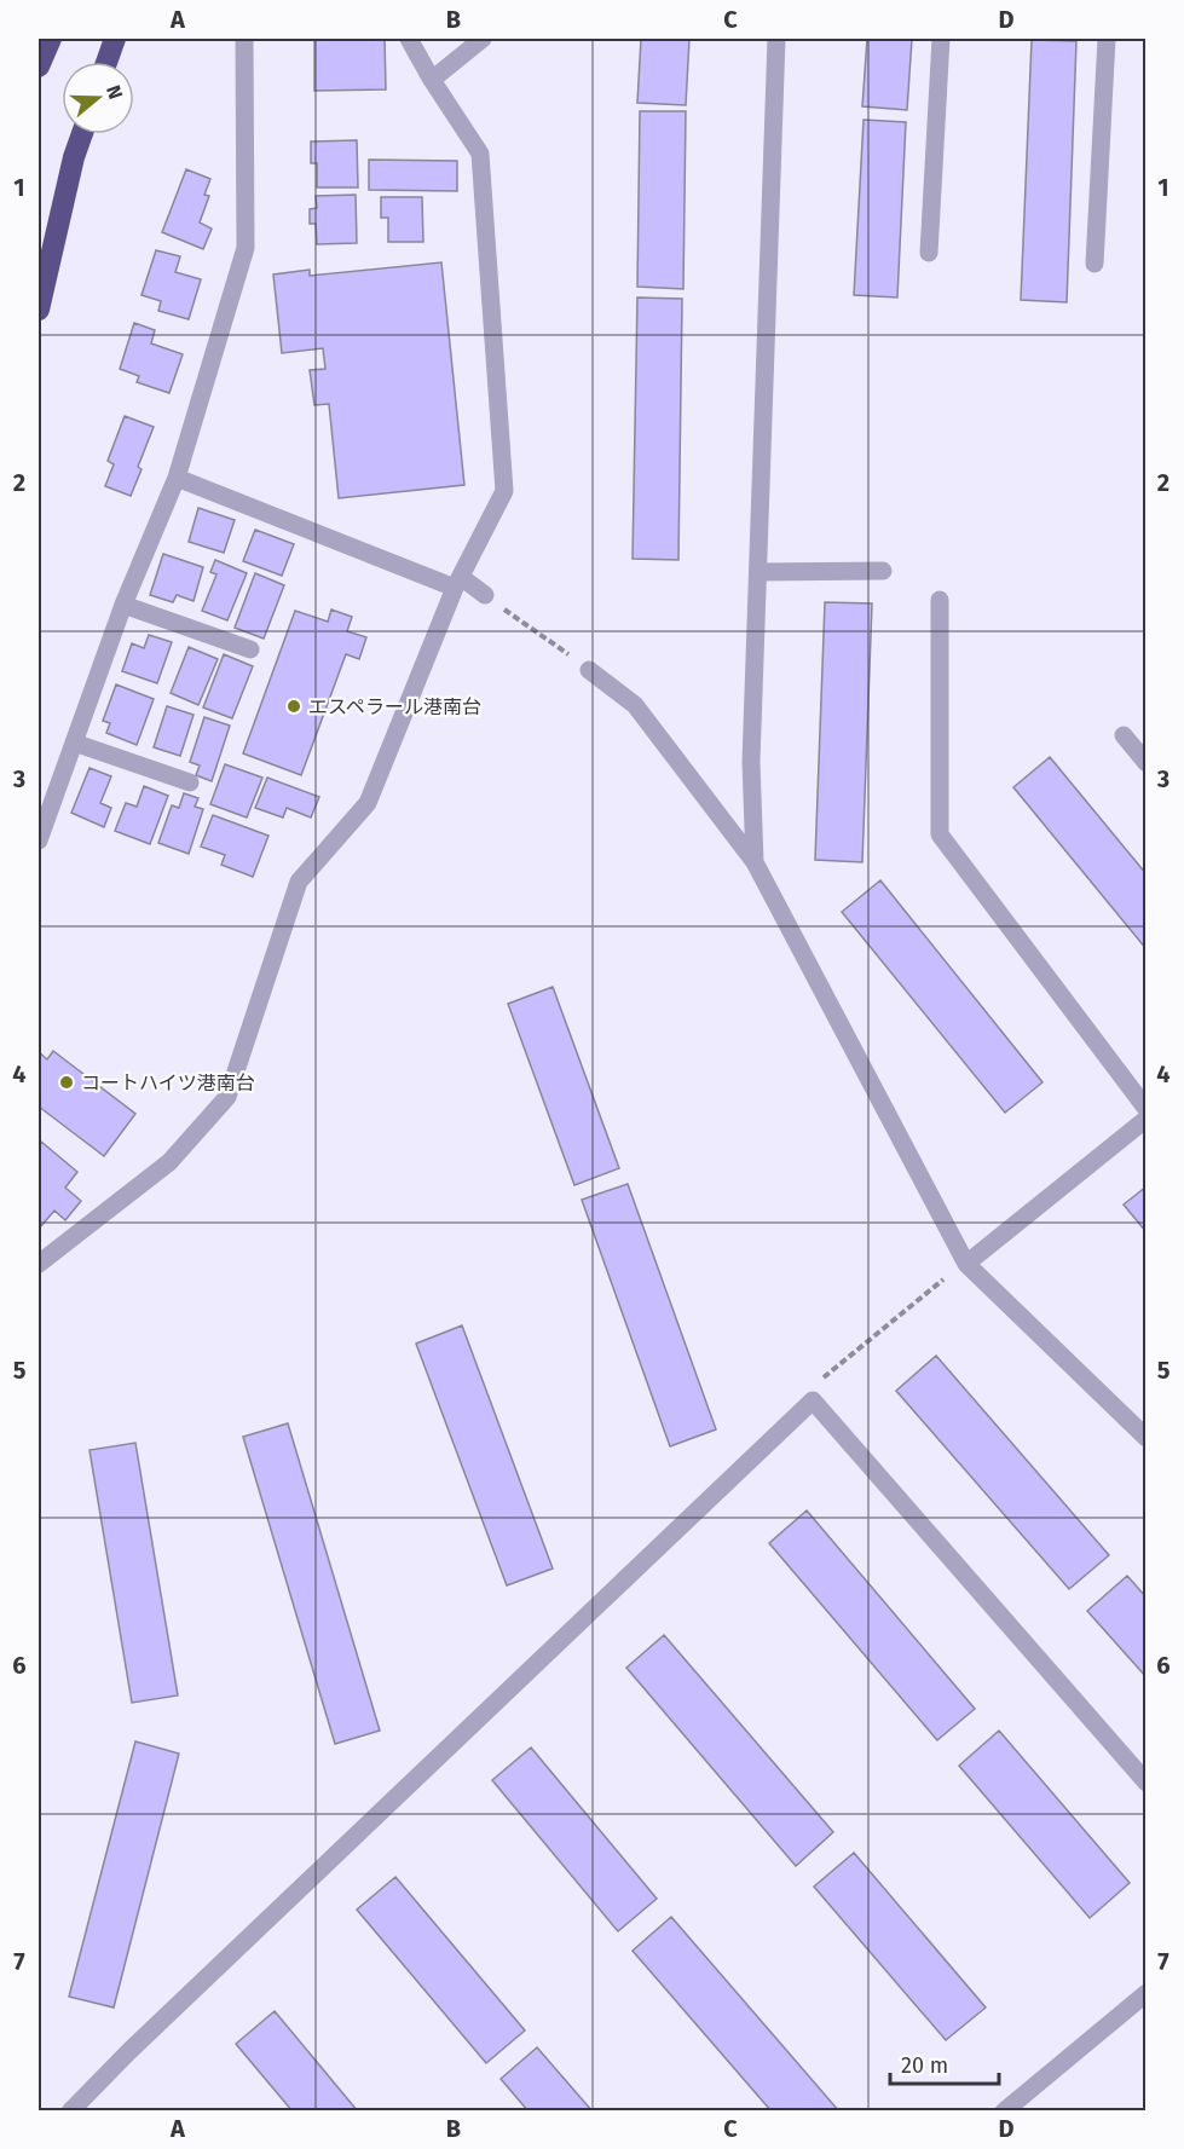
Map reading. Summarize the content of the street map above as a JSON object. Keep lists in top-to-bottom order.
{
  "places": ["エスペラール港南台", "コートハイツ港南台"],
  "scale_bar": "20 m",
  "north": "right",
  "grid": {
    "columns": [
      "A",
      "B",
      "C",
      "D"
    ],
    "rows": [
      "1",
      "2",
      "3",
      "4",
      "5",
      "6",
      "7"
    ]
  }
}
